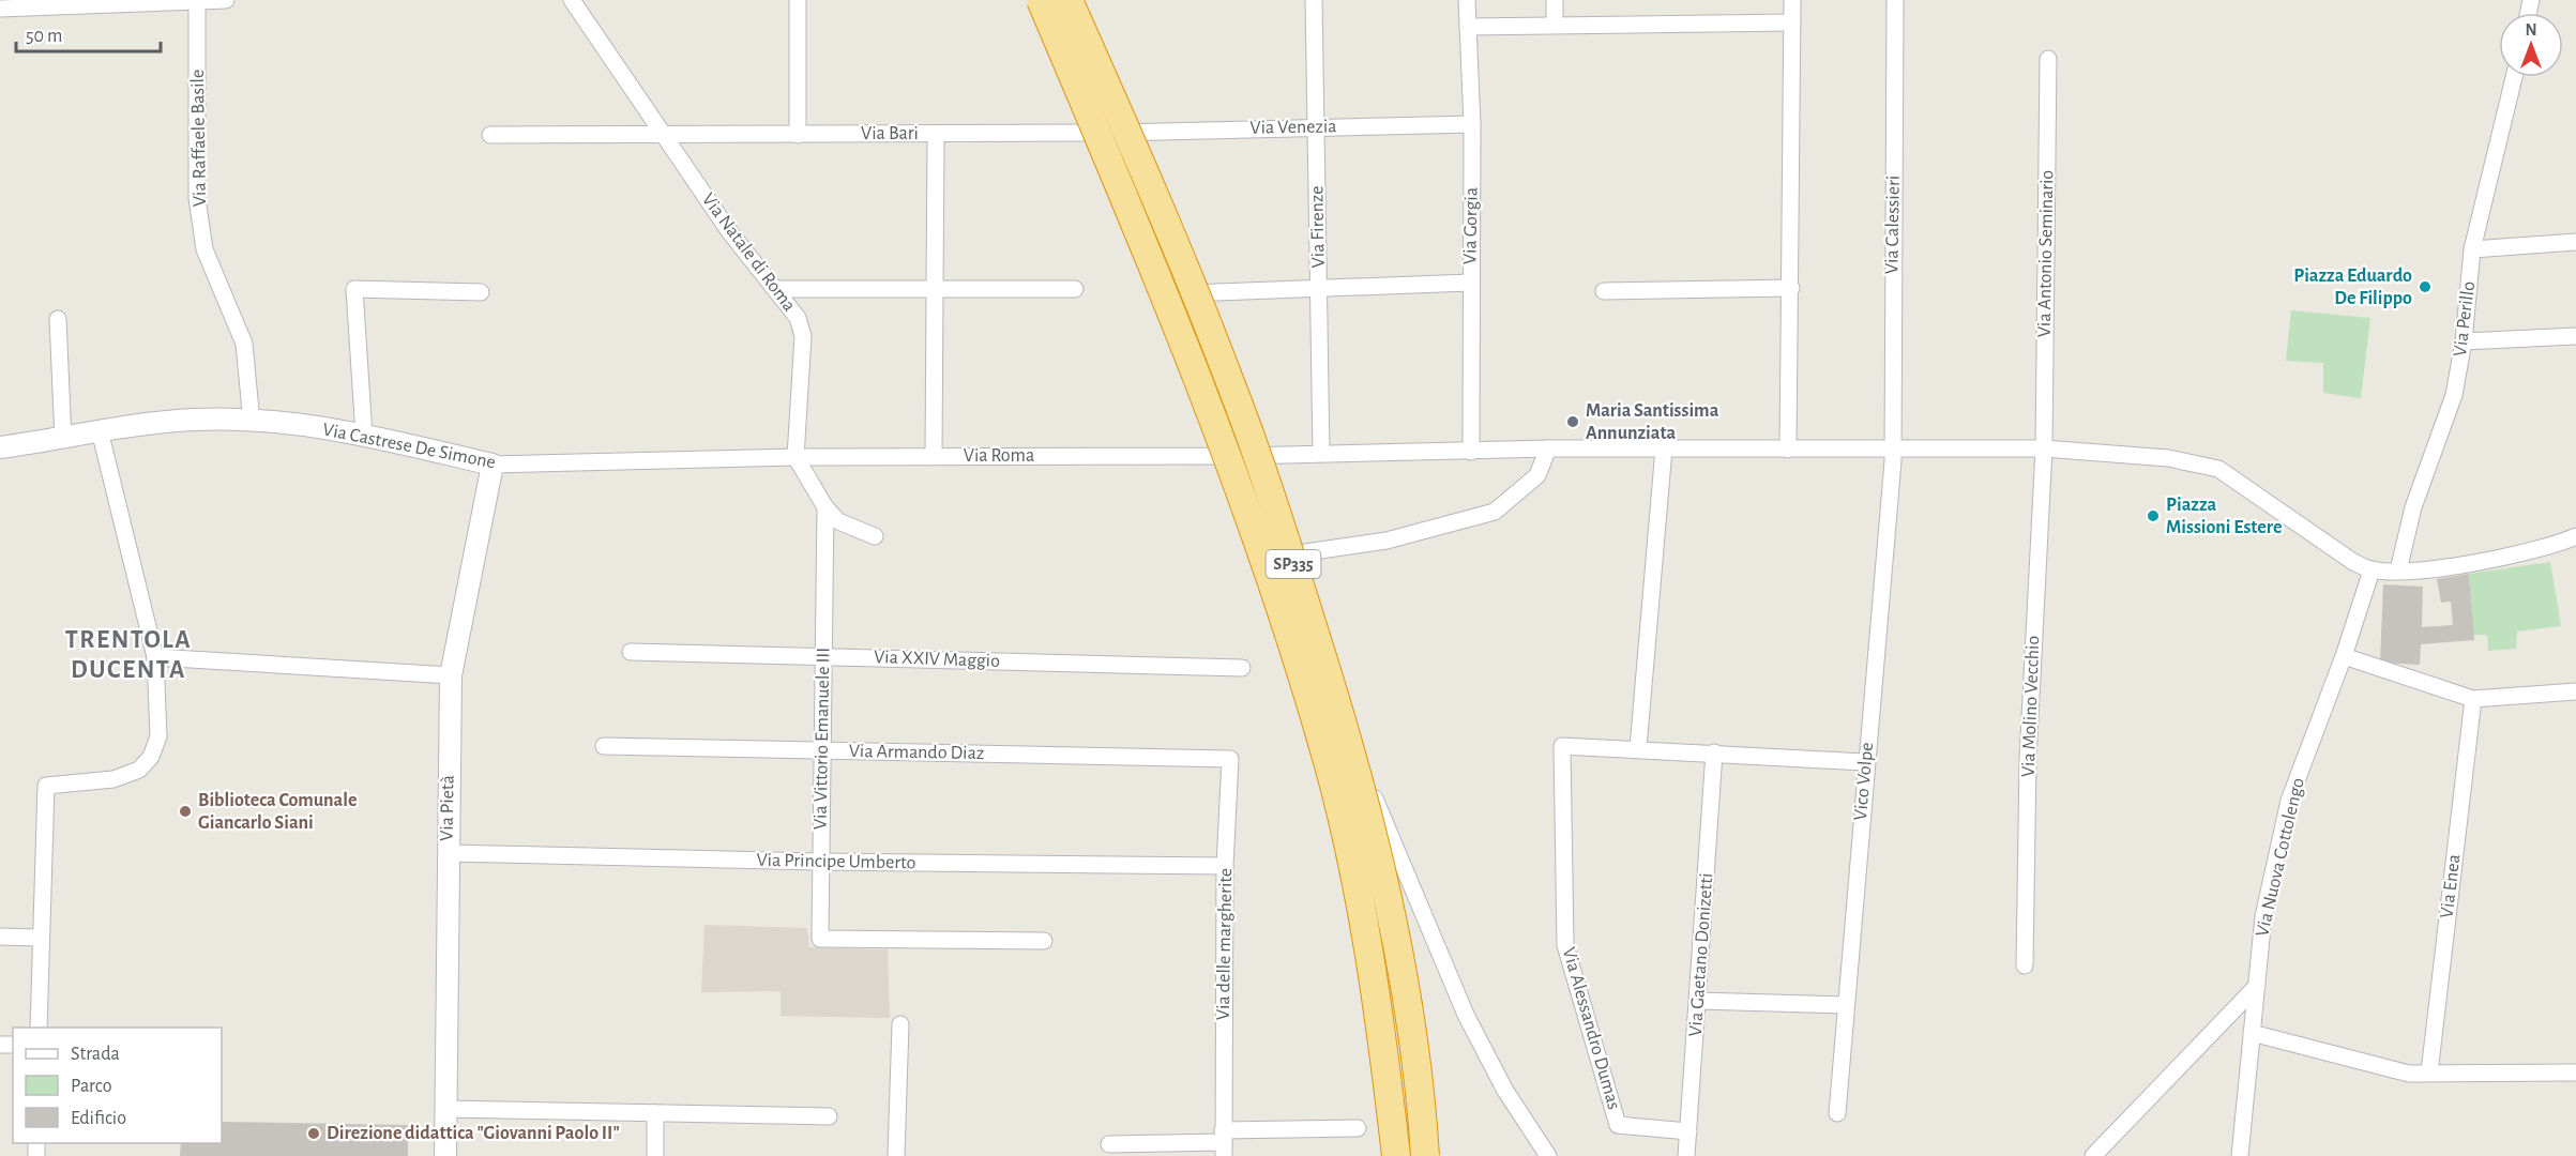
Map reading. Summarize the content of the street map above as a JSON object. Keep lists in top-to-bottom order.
{
  "streets": {
    "highway": ["SP335"],
    "street": [
      "Via Venezia",
      "Via Bari",
      "Via Raffaele Basile",
      "Via Calessieri",
      "Via Gorgia",
      "Via Firenze",
      "Via Natale di Roma",
      "Via Antonio Seminario",
      "Via Perillo",
      "Via Castrese De Simone",
      "Via Roma",
      "Via XXIV Maggio",
      "Via Molino Vecchio",
      "Via Vittorio Emanuele III",
      "Via Armando Diaz",
      "Vico Volpe",
      "Via Pietà",
      "Via Nuova Cottolengo",
      "Via Principe Umberto",
      "Via Enea",
      "Via delle margherite",
      "Via Gaetano Donizetti",
      "Via Alessandro Dumas"
    ]
  },
  "crossings": [
    ["Via Venezia", "Via Bari"],
    ["Via Venezia", "Via Gorgia"],
    ["Via Venezia", "Via Firenze"],
    ["Via Bari", "Via Natale di Roma"],
    ["Via Raffaele Basile", "Via Castrese De Simone"],
    ["Via Calessieri", "Via Roma"],
    ["Via Calessieri", "Vico Volpe"],
    ["Via Gorgia", "Via Roma"],
    ["Via Firenze", "Via Roma"],
    ["Via Natale di Roma", "Via Castrese De Simone"],
    ["Via Natale di Roma", "Via Roma"],
    ["Via Antonio Seminario", "Via Roma"],
    ["Via Antonio Seminario", "Via Molino Vecchio"],
    ["Via Castrese De Simone", "Via Roma"],
    ["Via Castrese De Simone", "Via Pietà"],
    ["Via Roma", "Via Molino Vecchio"],
    ["Via Roma", "Vico Volpe"],
    ["Via Roma", "Via Nuova Cottolengo"],
    ["Via XXIV Maggio", "Via Vittorio Emanuele III"],
    ["Via Vittorio Emanuele III", "Via Armando Diaz"],
    ["Via Vittorio Emanuele III", "Via Principe Umberto"],
    ["Via Armando Diaz", "Via delle margherite"],
    ["Via Pietà", "Via Principe Umberto"],
    ["Via Principe Umberto", "Via delle margherite"],
    ["Via Gaetano Donizetti", "Via Alessandro Dumas"]
  ],
  "districts": ["TRENTOLA DUCENTA"],
  "places": [
    "Piazza Eduardo De Filippo",
    "Maria Santissima Annunziata",
    "Piazza Missioni Estere",
    "Biblioteca Comunale Giancarlo Siani",
    "Direzione didattica \"Giovanni Paolo II\""
  ],
  "legend": ["Strada", "Parco", "Edificio"],
  "scale_bar": "50 m",
  "north": "top"
}
